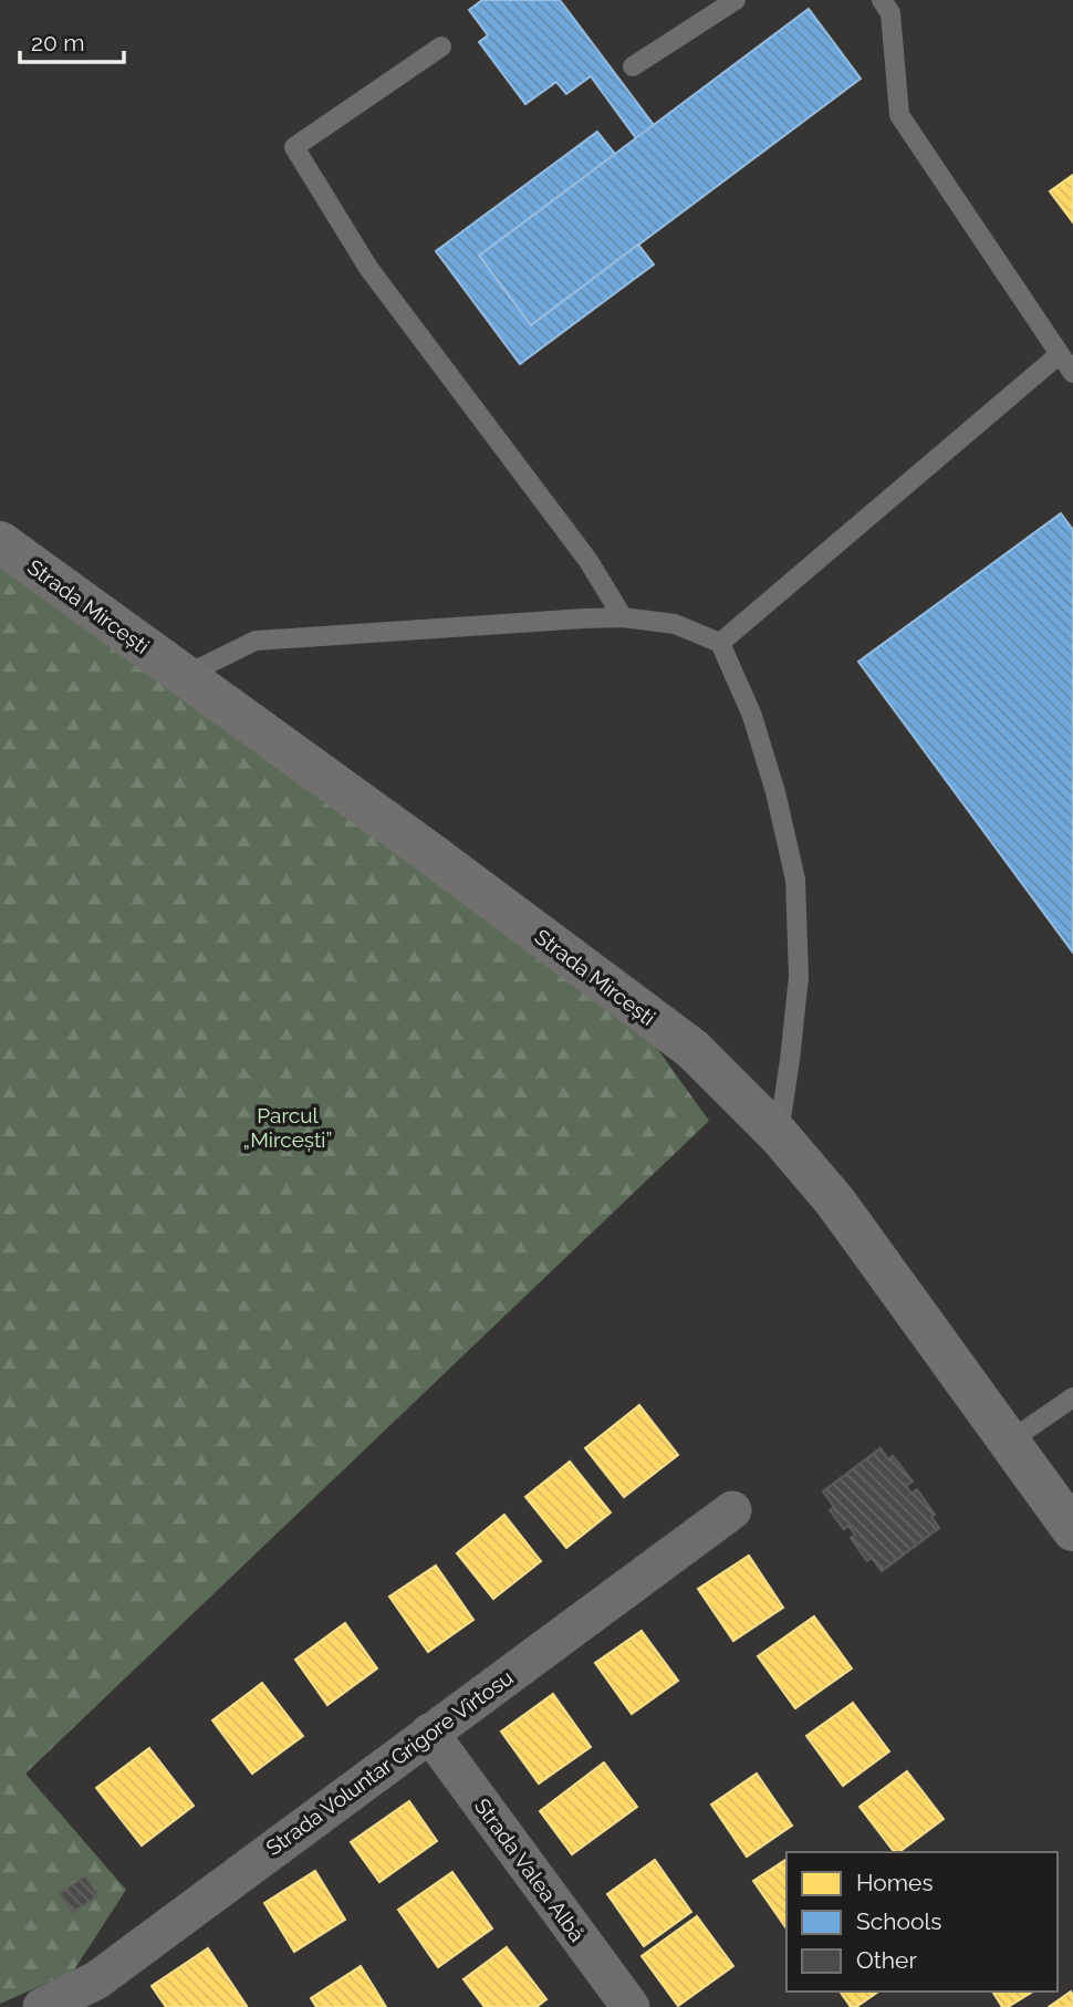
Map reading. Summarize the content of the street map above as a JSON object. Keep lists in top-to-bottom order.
{
  "streets": {
    "main road": ["Strada Mircești"],
    "street": ["Strada Voluntar Grigore Vîrtosu", "Strada Valea Albă"]
  },
  "crossings": [
    ["Strada Voluntar Grigore Vîrtosu", "Strada Valea Albă"]
  ],
  "parks": ["Parcul „Mircești”"],
  "legend": ["Homes", "Schools", "Other"],
  "scale_bar": "20 m"
}
